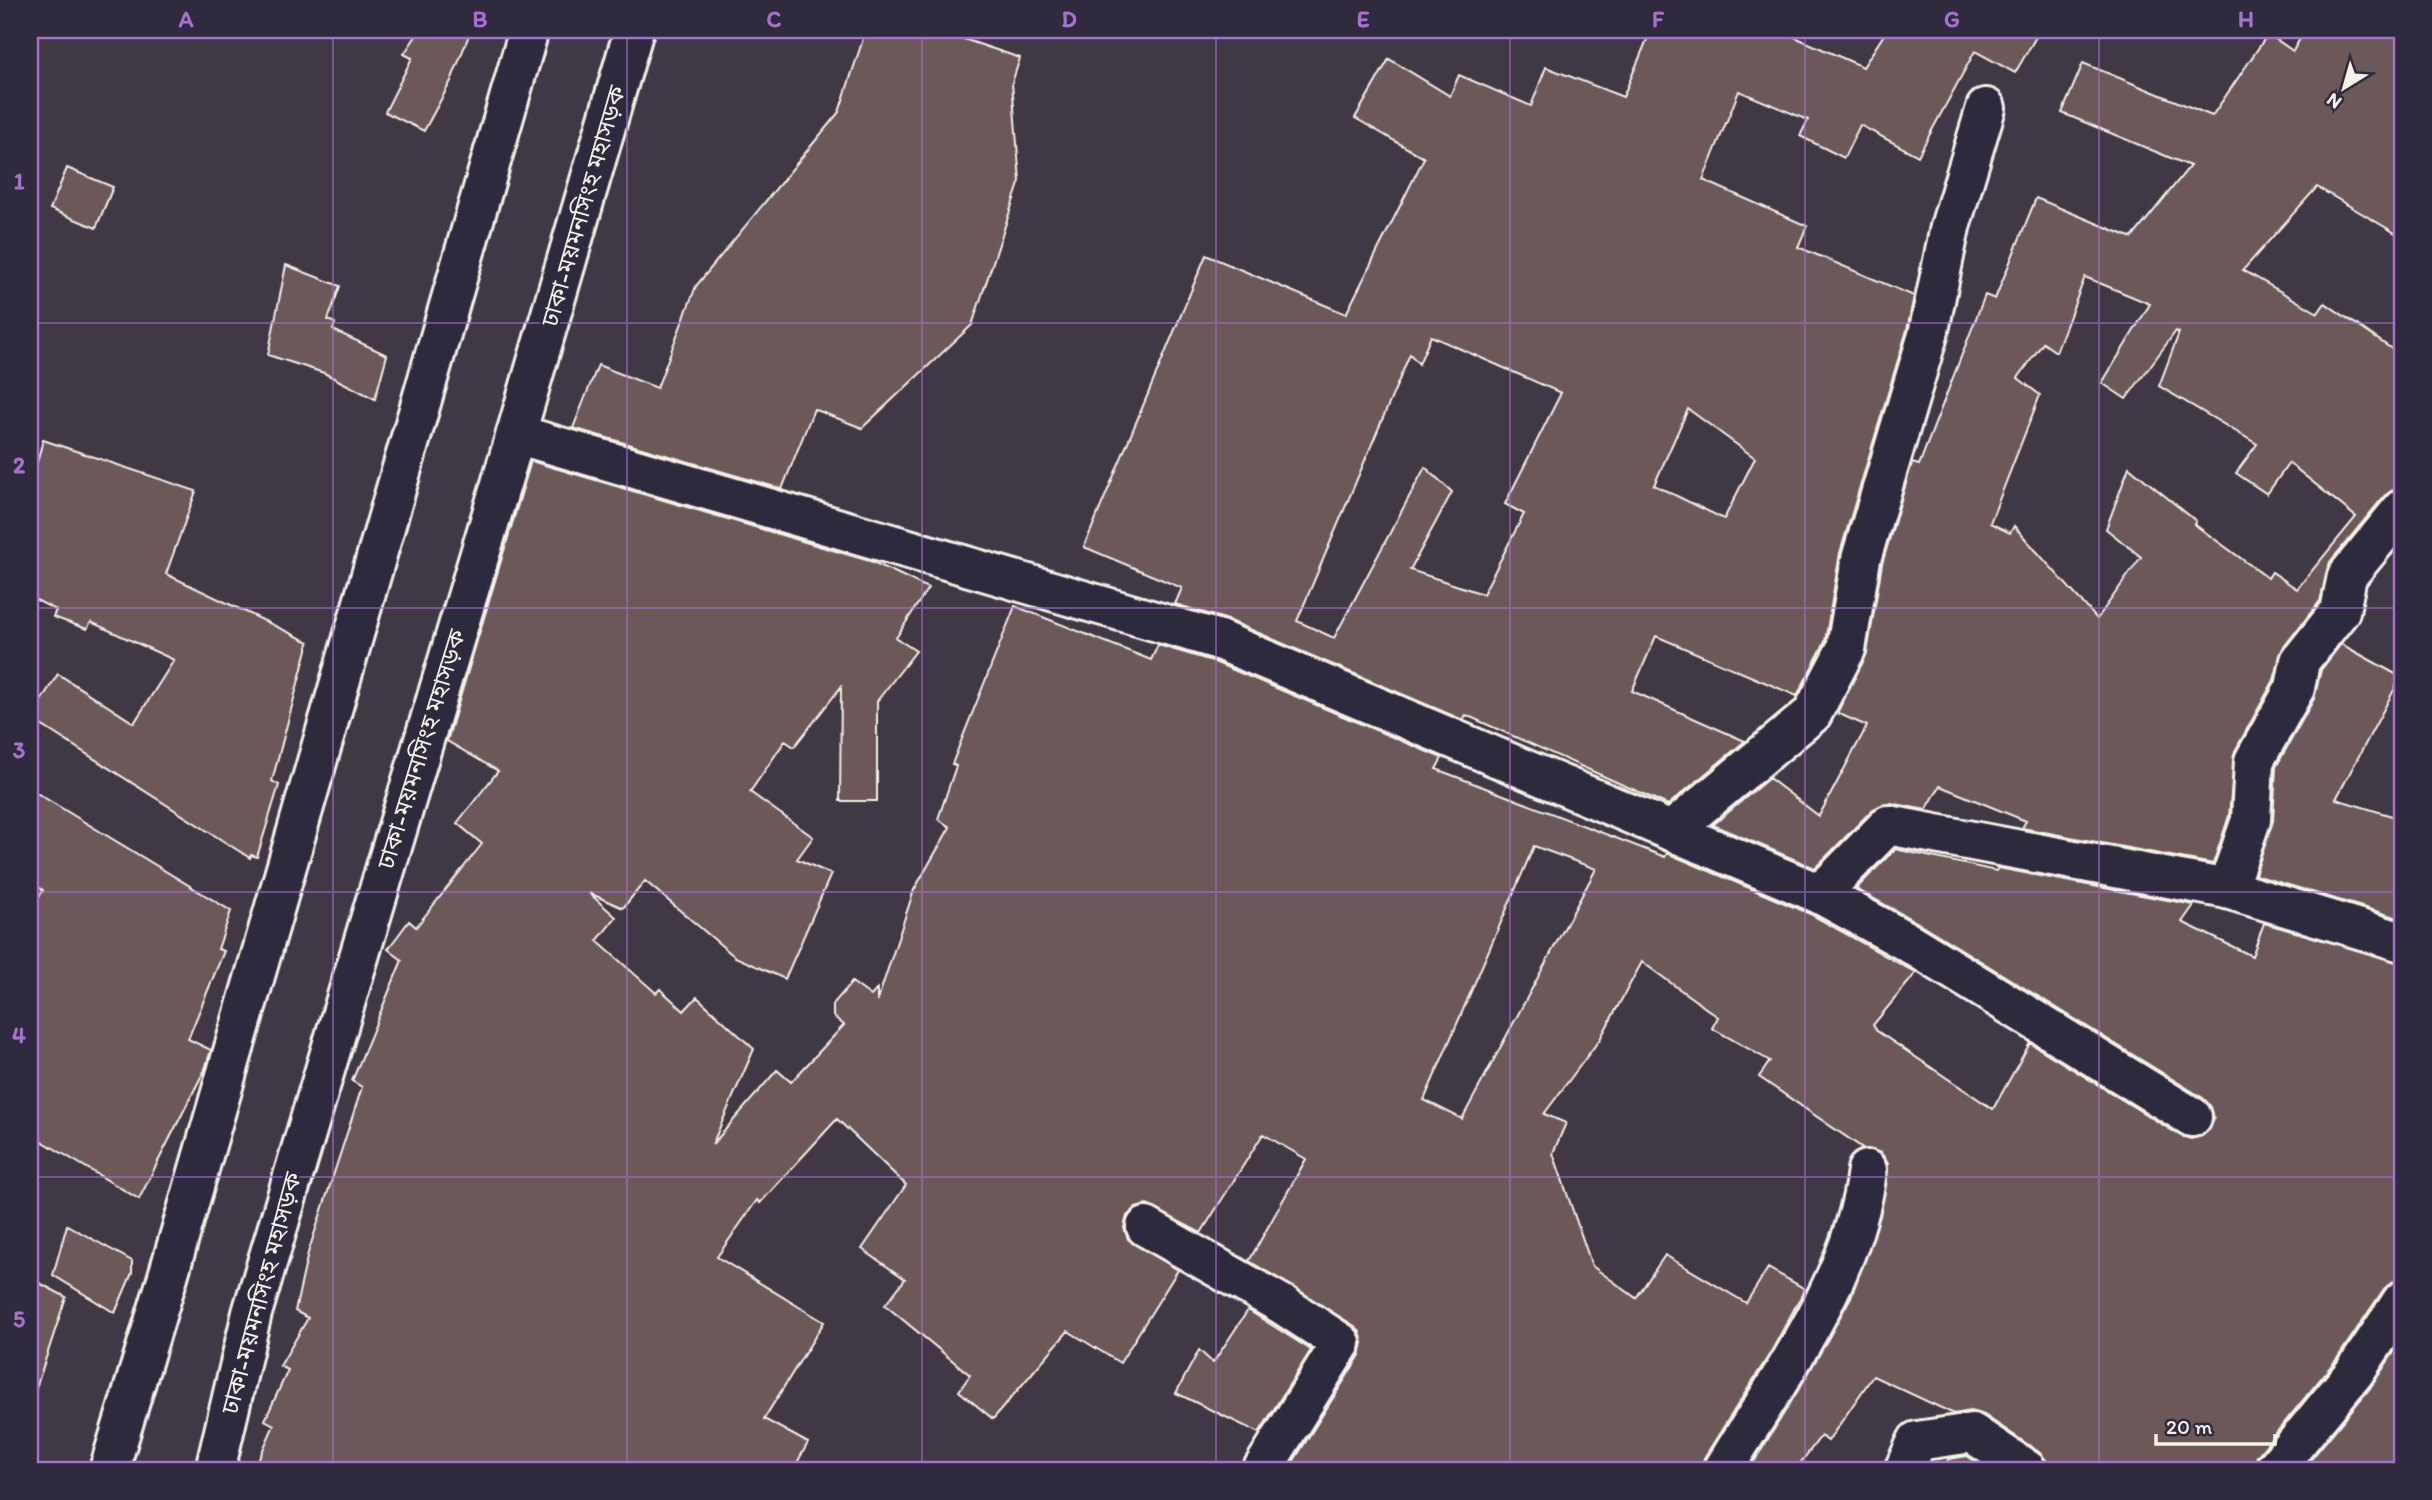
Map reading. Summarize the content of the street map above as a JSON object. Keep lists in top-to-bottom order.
{
  "streets": {
    "main road": ["ঢাকা-ময়মনসিংহ মহাসড়ক"]
  },
  "scale_bar": "20 m",
  "north": "bottom left",
  "grid": {
    "columns": [
      "A",
      "B",
      "C",
      "D",
      "E",
      "F",
      "G",
      "H"
    ],
    "rows": [
      "1",
      "2",
      "3",
      "4",
      "5"
    ]
  }
}
